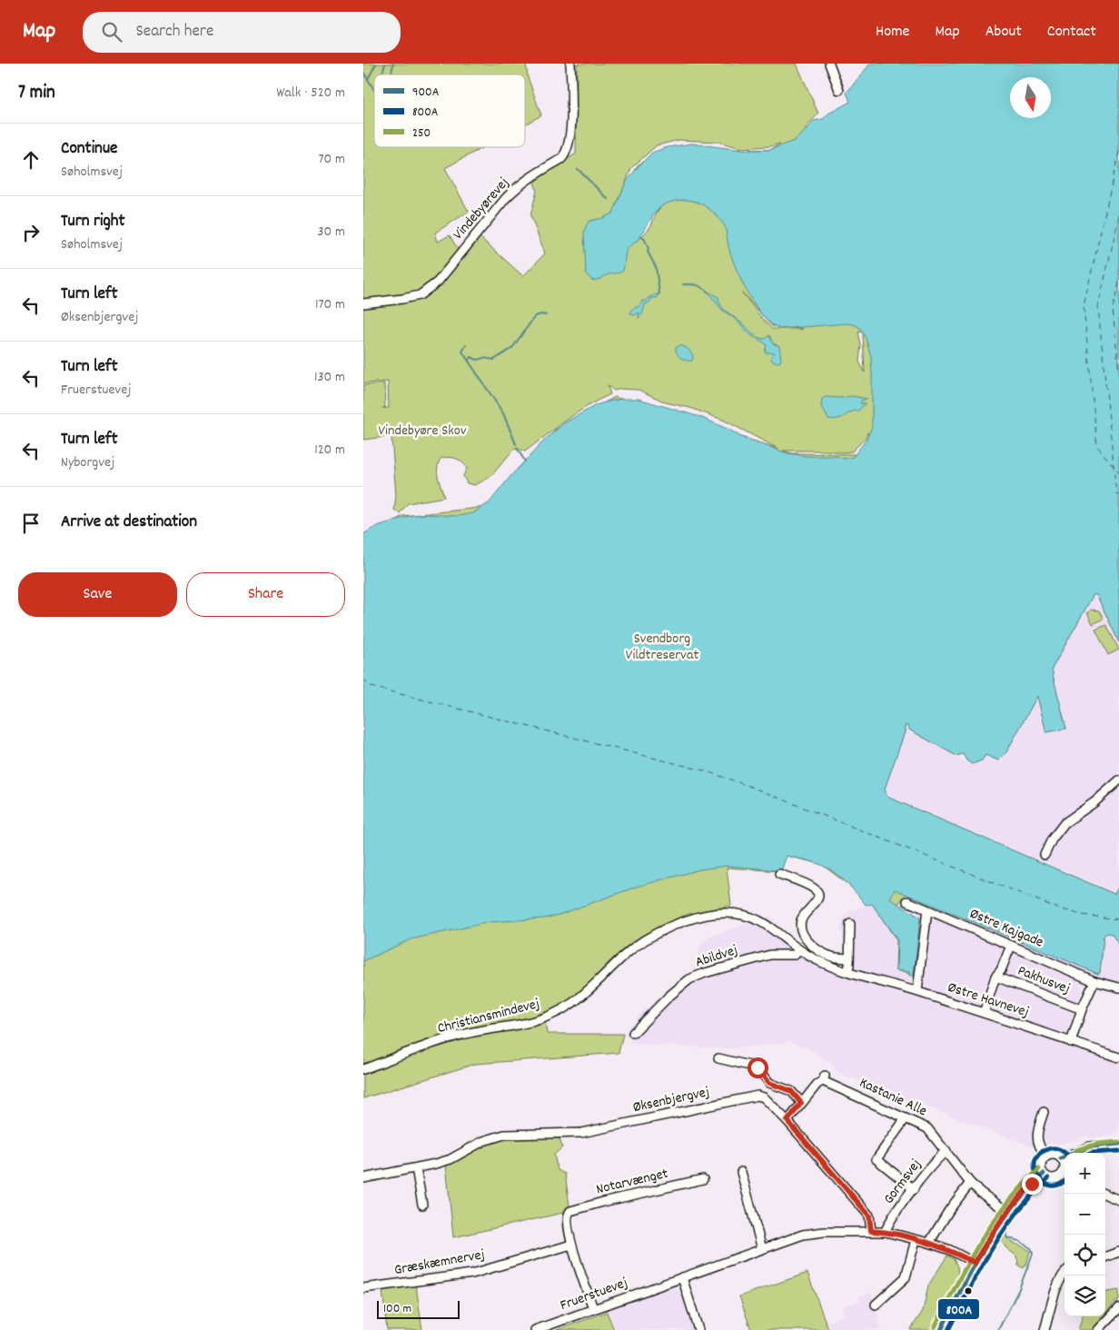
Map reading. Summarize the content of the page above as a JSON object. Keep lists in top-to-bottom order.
{
  "streets": {
    "street": [
      "Vindebyørevej",
      "Østre Kajgade",
      "Abildvej",
      "Pakhusvej",
      "Østre Havnevej",
      "Christiansmindevej",
      "Kastanie Alle",
      "Øksenbjergvej",
      "Notarvænget",
      "Gormsvej",
      "Græskæmnervej",
      "Fruerstuevej"
    ]
  },
  "crossings": [
    ["Abildvej", "Østre Havnevej"],
    ["Abildvej", "Christiansmindevej"],
    ["Østre Havnevej", "Christiansmindevej"],
    ["Kastanie Alle", "Gormsvej"],
    ["Øksenbjergvej", "Fruerstuevej"],
    ["Notarvænget", "Græskæmnervej"],
    ["Gormsvej", "Fruerstuevej"]
  ],
  "parks": ["Vindebyøre Skov", "Svendborg Vildtreservat"],
  "lines": ["transit line 250", "transit line 900A", "transit line 800A"],
  "legend": ["900A", "800A", "250"],
  "scale_bar": "100 m",
  "north": "bottom",
  "page": {
    "header": "Map",
    "search": "Search here",
    "nav": [
      "Home",
      "Map",
      "About",
      "Contact"
    ],
    "heading": ["7 min", "Walk · 520 m"],
    "list": [
      ["Continue", "Søholmsvej", "70 m"],
      ["Turn right", "Søholmsvej", "30 m"],
      ["Turn left", "Øksenbjergvej", "170 m"],
      ["Turn left", "Fruerstuevej", "130 m"],
      ["Turn left", "Nyborgvej", "120 m"],
      "Arrive at destination"
    ],
    "buttons": ["Save", "Share"],
    "map_buttons": ["+", "−"],
    "scale": "100 m"
  }
}
